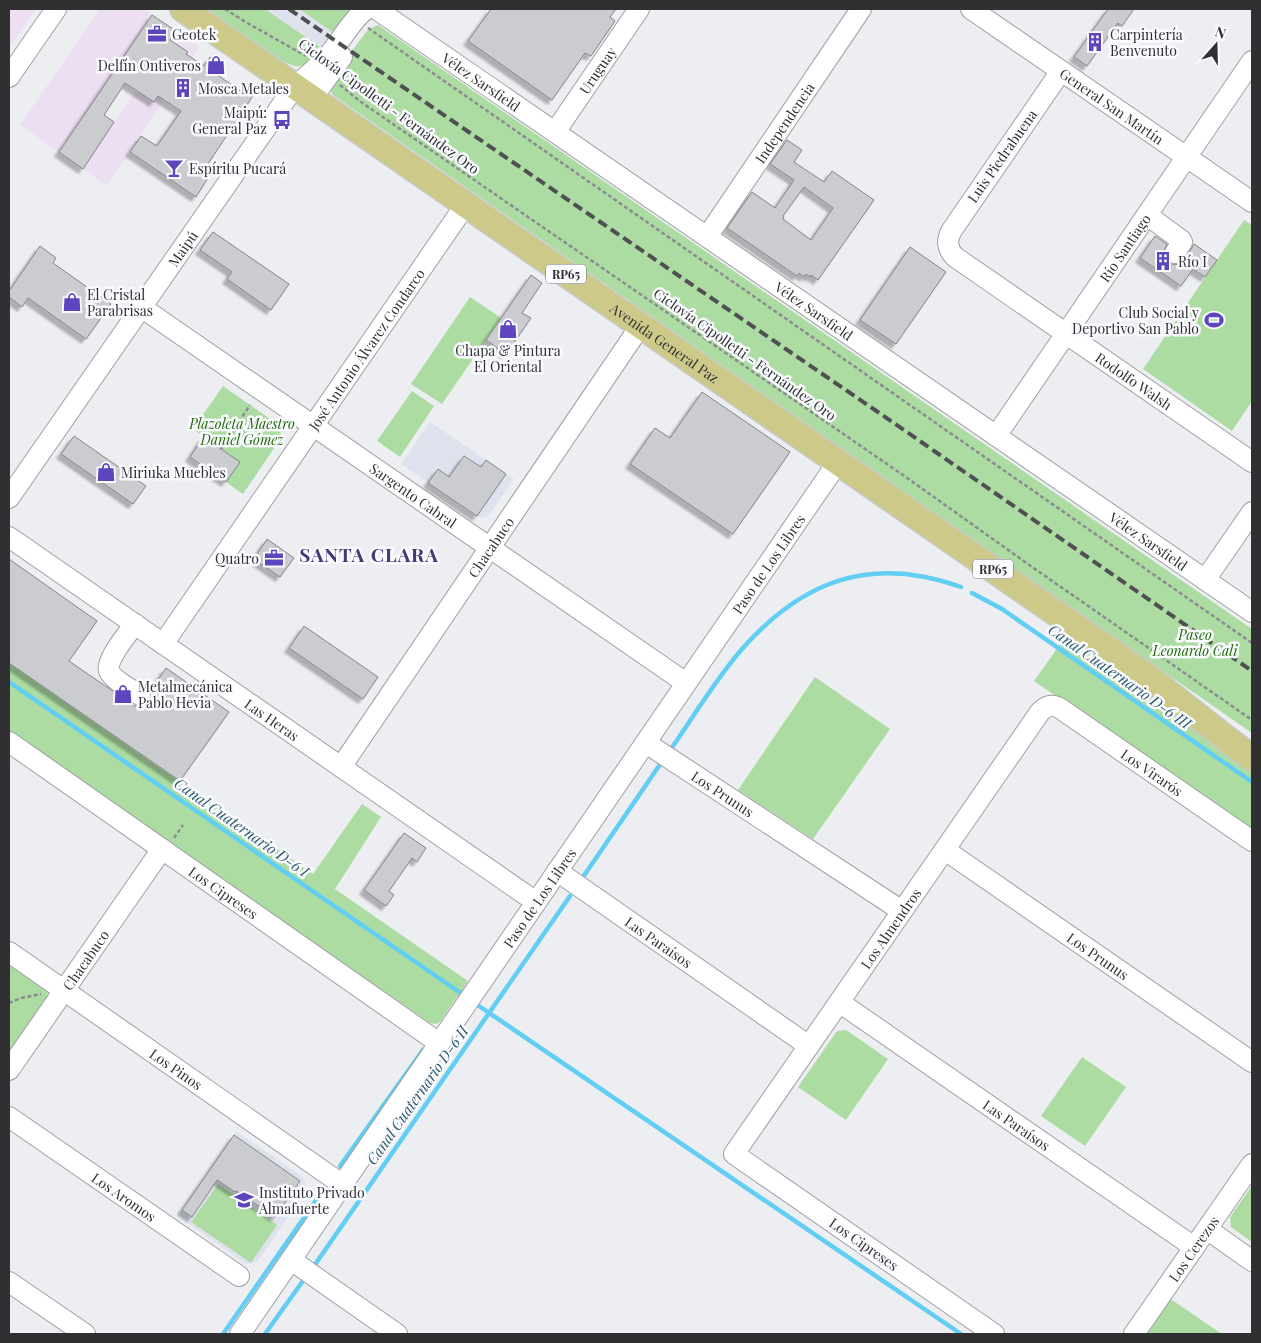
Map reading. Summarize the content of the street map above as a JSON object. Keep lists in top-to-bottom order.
{
  "streets": {
    "main road": ["RP65", "Avenida General Paz"],
    "street": [
      "Uruguay",
      "Vélez Sarsfield",
      "General San Martín",
      "Independencia",
      "Luis Piedrabuena",
      "Maipú",
      "Río Santiago",
      "José Antonio Álvarez Condarco",
      "Rodolfo Walsh",
      "Sargento Cabral",
      "Chacabuco",
      "Paso de Los Libres",
      "Las Heras",
      "Los Virarós",
      "Los Prunus",
      "Los Cipreses",
      "Los Almendros",
      "Las Paraísos",
      "Los Pinos",
      "Los Aromos",
      "Los Cerezos"
    ],
    "path": ["Ciclovía Cipolletti - Fernández Oro"]
  },
  "crossings": [
    ["Uruguay", "Vélez Sarsfield"],
    ["Vélez Sarsfield", "Independencia"],
    ["Vélez Sarsfield", "Río Santiago"],
    ["Ciclovía Cipolletti - Fernández Oro", "Maipú"],
    ["General San Martín", "Luis Piedrabuena"],
    ["General San Martín", "Río Santiago"],
    ["Luis Piedrabuena", "Rodolfo Walsh"],
    ["Maipú", "Avenida General Paz"],
    ["Maipú", "Sargento Cabral"],
    ["Río Santiago", "Rodolfo Walsh"],
    ["Avenida General Paz", "José Antonio Álvarez Condarco"],
    ["Avenida General Paz", "Chacabuco"],
    ["Avenida General Paz", "Paso de Los Libres"],
    ["José Antonio Álvarez Condarco", "Sargento Cabral"],
    ["José Antonio Álvarez Condarco", "Las Heras"],
    ["Sargento Cabral", "Chacabuco"],
    ["Sargento Cabral", "Paso de Los Libres"],
    ["Chacabuco", "Las Heras"],
    ["Chacabuco", "Los Cipreses"],
    ["Chacabuco", "Los Pinos"],
    ["Paso de Los Libres", "Las Heras"],
    ["Paso de Los Libres", "Los Prunus"],
    ["Paso de Los Libres", "Los Cipreses"],
    ["Paso de Los Libres", "Las Paraísos"],
    ["Paso de Los Libres", "Los Pinos"],
    ["Los Virarós", "Los Almendros"],
    ["Los Prunus", "Los Almendros"],
    ["Los Cipreses", "Los Almendros"],
    ["Los Almendros", "Las Paraísos"],
    ["Las Paraísos", "Los Cerezos"]
  ],
  "districts": ["SANTA CLARA"],
  "water": ["Canal Cuaternario D-6 III", "Canal Cuaternario D-6 I", "Canal Cuaternario D-6 II"],
  "parks": ["Plazoleta Maestro Daniel Gómez", "Paseo Leonardo Cali"],
  "places": {
    "office": ["Geotek", "Quatro"],
    "building": ["Carpintería Benvenuto", "Mosca Metales", "Río I"],
    "shop": [
      "Delfín Ontiveros",
      "El Cristal Parabrisas",
      "Chapa & Pintura El Oriental",
      "Miriuka Muebles",
      "Metalmecánica Pablo Hevia"
    ],
    "bus stop": ["Maipú: General Paz"],
    "bar": ["Espíritu Pucará"],
    "sports": ["Club Social y Deportivo San Pablo"],
    "school or university": ["Instituto Privado Almafuerte"]
  },
  "north": "top"
}
